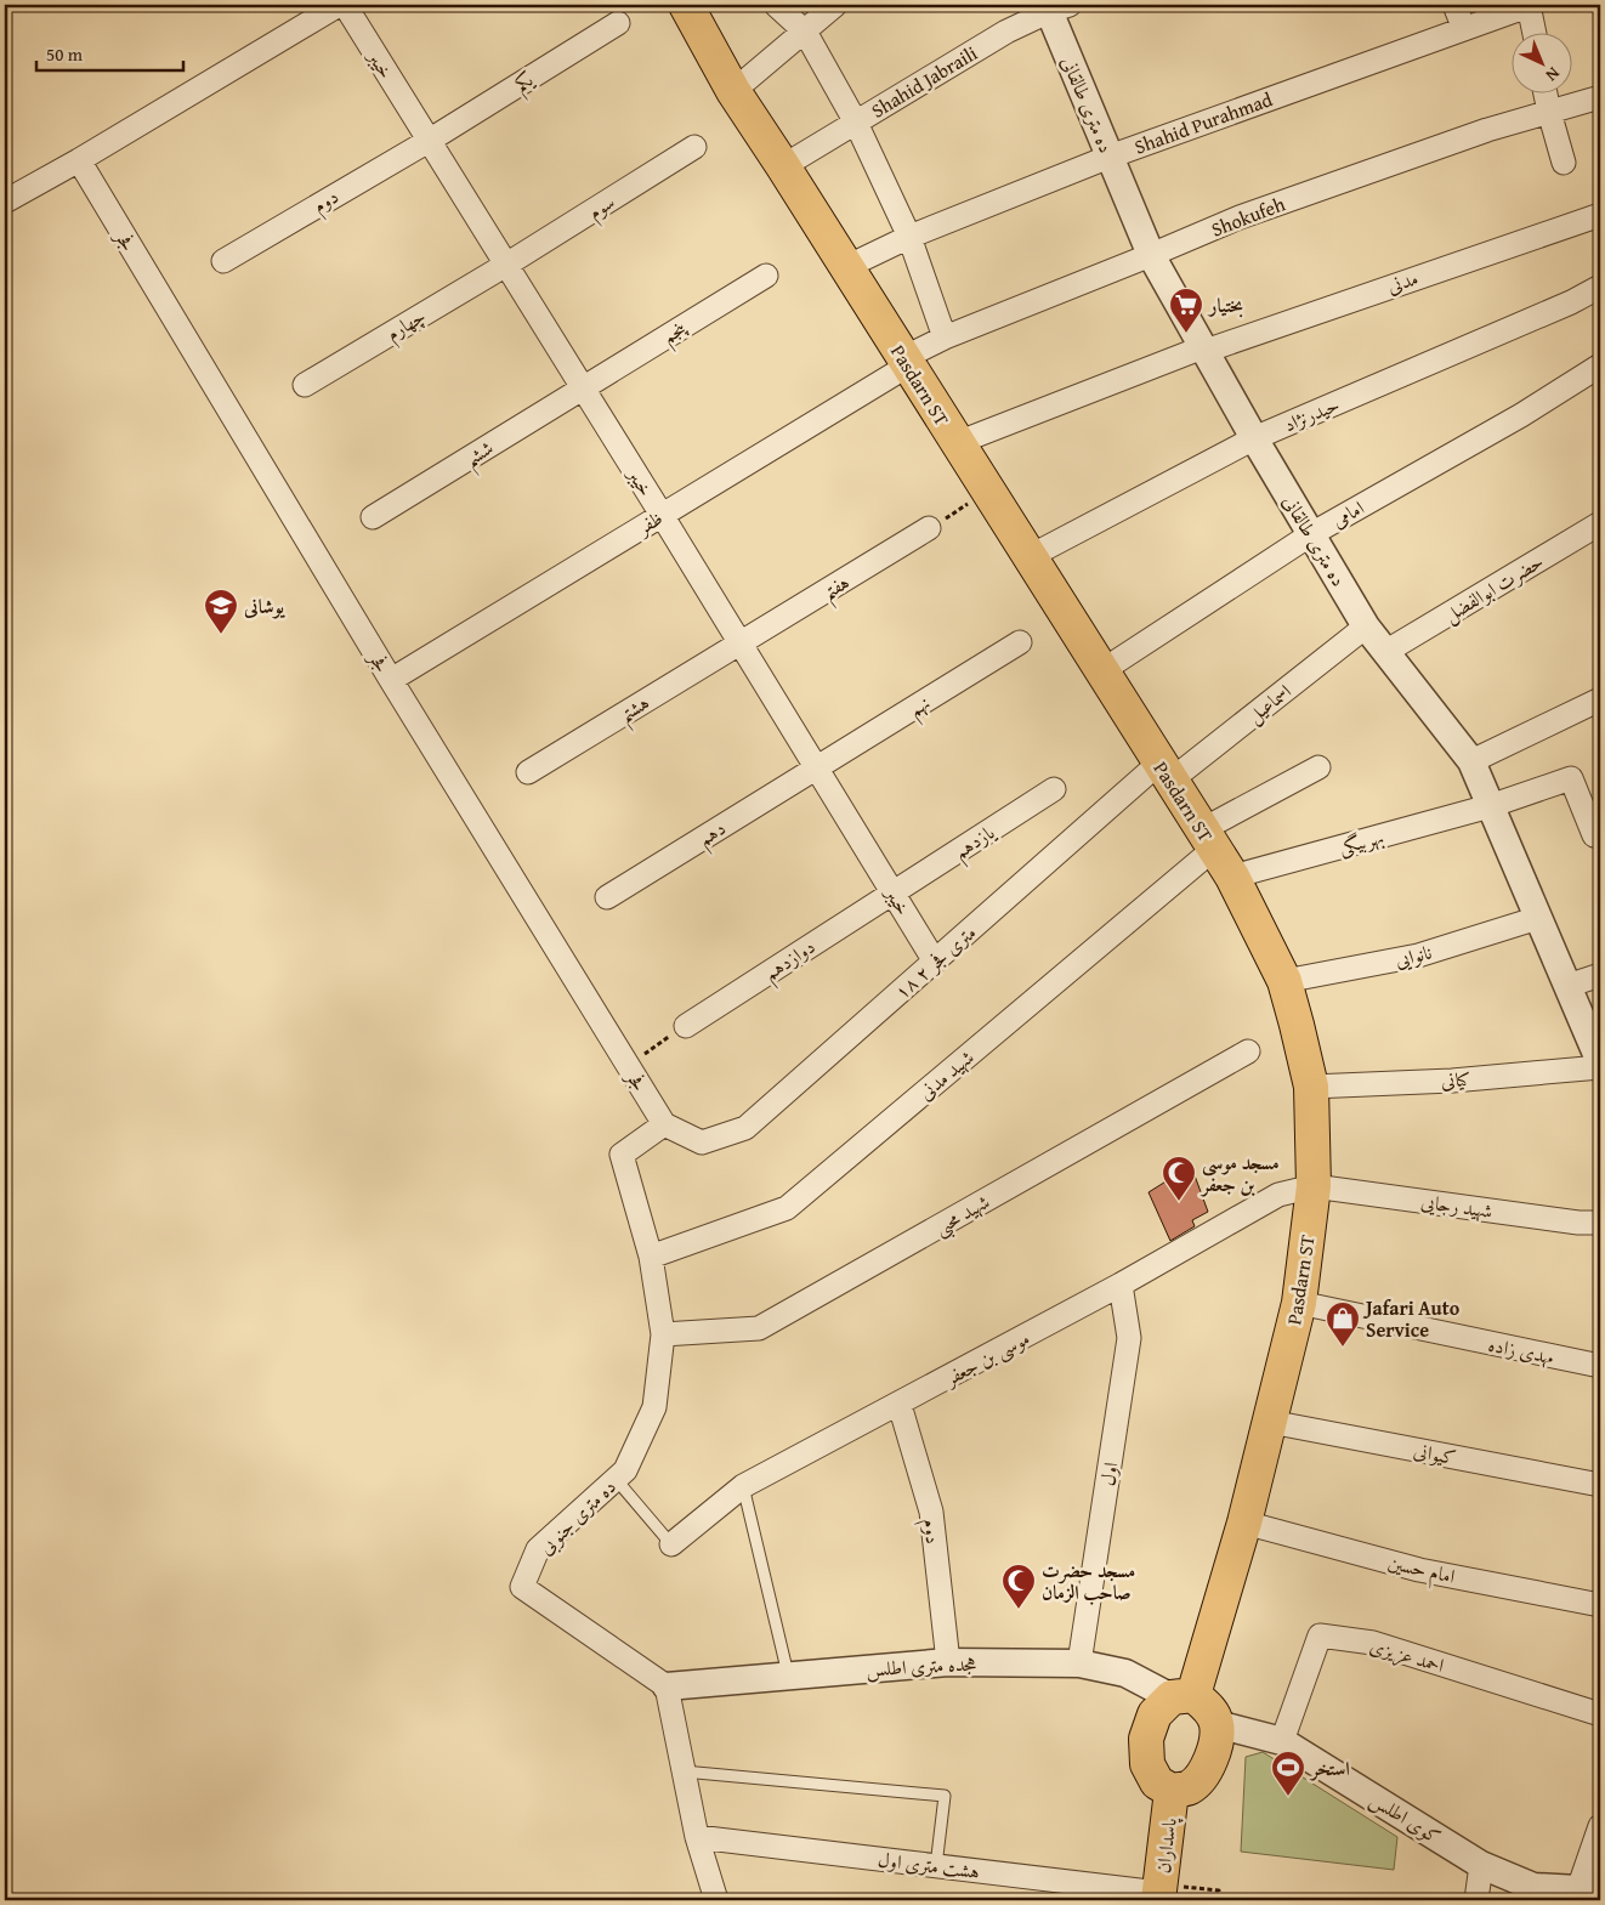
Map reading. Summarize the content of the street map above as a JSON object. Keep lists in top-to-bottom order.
{
  "streets": {
    "main road": ["Pasdarn ST", "پاسداران"],
    "street": [
      "خیبر",
      "یکم",
      "Shahid Jabraili",
      "ده متری طالقانی",
      "Shahid Purahmad",
      "دوم",
      "سوم",
      "Shokufeh",
      "فجر",
      "مدنی",
      "چهارم",
      "پنجم",
      "حیدرنژاد",
      "ششم",
      "امامی",
      "ظفر",
      "هفتم",
      "حضرت ابوالفضل",
      "اسماعیل",
      "نهم",
      "هشتم",
      "دهم",
      "یازدهم",
      "بهربیگی",
      "نانوایی",
      "دوازدهم",
      "۱۸ متری فجر ۲",
      "شهید مدنی",
      "کیانی",
      "شهید رجایی",
      "شهید محبی",
      "مهدی زاده",
      "موسی بن جعفر",
      "کیوانی",
      "اول",
      "ده متری جنوبی",
      "امام حسین",
      "احمد عزیزی",
      "هجده متری اطلس",
      "کوی اطلس",
      "هشت متری اول"
    ]
  },
  "crossings": [
    ["خیبر", "یکم"],
    ["خیبر", "دوم"],
    ["خیبر", "سوم"],
    ["خیبر", "چهارم"],
    ["خیبر", "پنجم"],
    ["خیبر", "ششم"],
    ["خیبر", "ظفر"],
    ["خیبر", "هفتم"],
    ["خیبر", "نهم"],
    ["خیبر", "هشتم"],
    ["خیبر", "دهم"],
    ["خیبر", "یازدهم"],
    ["خیبر", "دوازدهم"],
    ["خیبر", "۱۸ متری فجر ۲"],
    ["یکم", "دوم"],
    ["Shahid Jabraili", "ده متری طالقانی"],
    ["Shahid Jabraili", "Pasdarn ST"],
    ["ده متری طالقانی", "Shahid Purahmad"],
    ["ده متری طالقانی", "Shokufeh"],
    ["ده متری طالقانی", "مدنی"],
    ["ده متری طالقانی", "حیدرنژاد"],
    ["ده متری طالقانی", "امامی"],
    ["ده متری طالقانی", "حضرت ابوالفضل"],
    ["ده متری طالقانی", "اسماعیل"],
    ["ده متری طالقانی", "بهربیگی"],
    ["ده متری طالقانی", "نانوایی"],
    ["ده متری طالقانی", "کیانی"],
    ["Shahid Purahmad", "Pasdarn ST"],
    ["دوم", "موسی بن جعفر"],
    ["دوم", "هجده متری اطلس"],
    ["سوم", "چهارم"],
    ["Shokufeh", "Pasdarn ST"],
    ["Shokufeh", "ظفر"],
    ["فجر", "ظفر"],
    ["فجر", "۱۸ متری فجر ۲"],
    ["فجر", "ده متری جنوبی"],
    ["مدنی", "Pasdarn ST"],
    ["پنجم", "ششم"],
    ["Pasdarn ST", "حیدرنژاد"],
    ["Pasdarn ST", "امامی"],
    ["Pasdarn ST", "ظفر"],
    ["Pasdarn ST", "اسماعیل"],
    ["Pasdarn ST", "بهربیگی"],
    ["Pasdarn ST", "نانوایی"],
    ["Pasdarn ST", "۱۸ متری فجر ۲"],
    ["Pasdarn ST", "شهید مدنی"],
    ["Pasdarn ST", "کیانی"],
    ["Pasdarn ST", "شهید رجایی"],
    ["Pasdarn ST", "مهدی زاده"],
    ["Pasdarn ST", "موسی بن جعفر"],
    ["Pasdarn ST", "کیوانی"],
    ["Pasdarn ST", "امام حسین"],
    ["Pasdarn ST", "هجده متری اطلس"],
    ["Pasdarn ST", "کوی اطلس"],
    ["Pasdarn ST", "پاسداران"],
    ["هفتم", "هشتم"],
    ["اسماعیل", "۱۸ متری فجر ۲"],
    ["نهم", "دهم"],
    ["یازدهم", "دوازدهم"],
    ["۱۸ متری فجر ۲", "ده متری جنوبی"],
    ["شهید مدنی", "ده متری جنوبی"],
    ["شهید رجایی", "موسی بن جعفر"],
    ["شهید محبی", "ده متری جنوبی"],
    ["موسی بن جعفر", "اول"],
    ["اول", "هجده متری اطلس"],
    ["ده متری جنوبی", "هجده متری اطلس"],
    ["احمد عزیزی", "کوی اطلس"],
    ["هجده متری اطلس", "کوی اطلس"],
    ["هجده متری اطلس", "پاسداران"],
    ["کوی اطلس", "پاسداران"],
    ["پاسداران", "هشت متری اول"]
  ],
  "places": {
    "supermarket": ["بختیار"],
    "school or university": ["یوشانی"],
    "mosque": ["مسجد موسی بن جعفر", "مسجد حضرت صاحب الزمان"],
    "shop": ["Jafari Auto Service"],
    "sports": ["استخر"]
  },
  "scale_bar": "50 m",
  "north": "bottom right"
}
